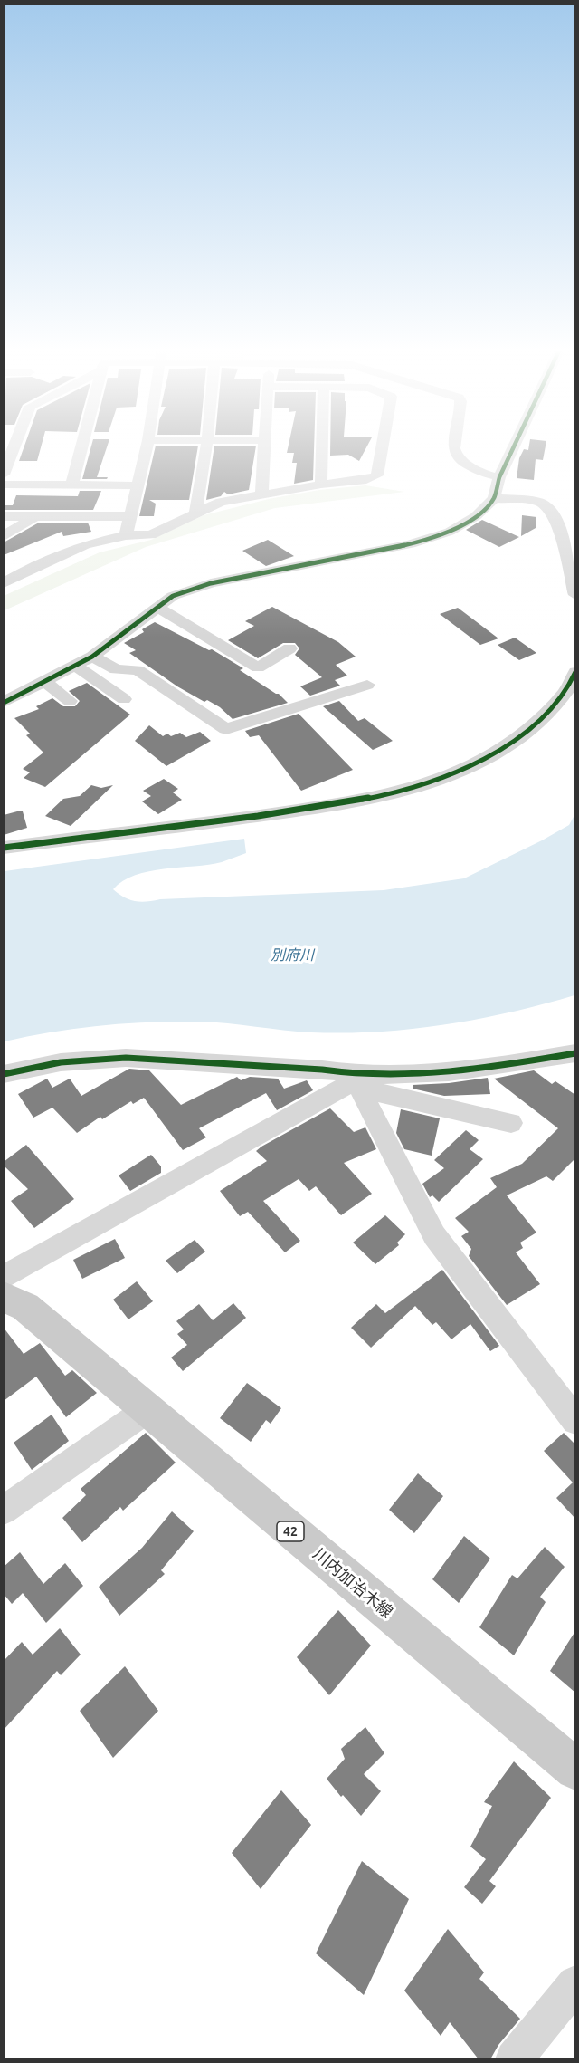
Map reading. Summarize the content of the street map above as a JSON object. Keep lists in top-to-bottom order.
{
  "streets": {
    "main road": ["42", "川内加治木線"]
  },
  "water": ["別府川"]
}
